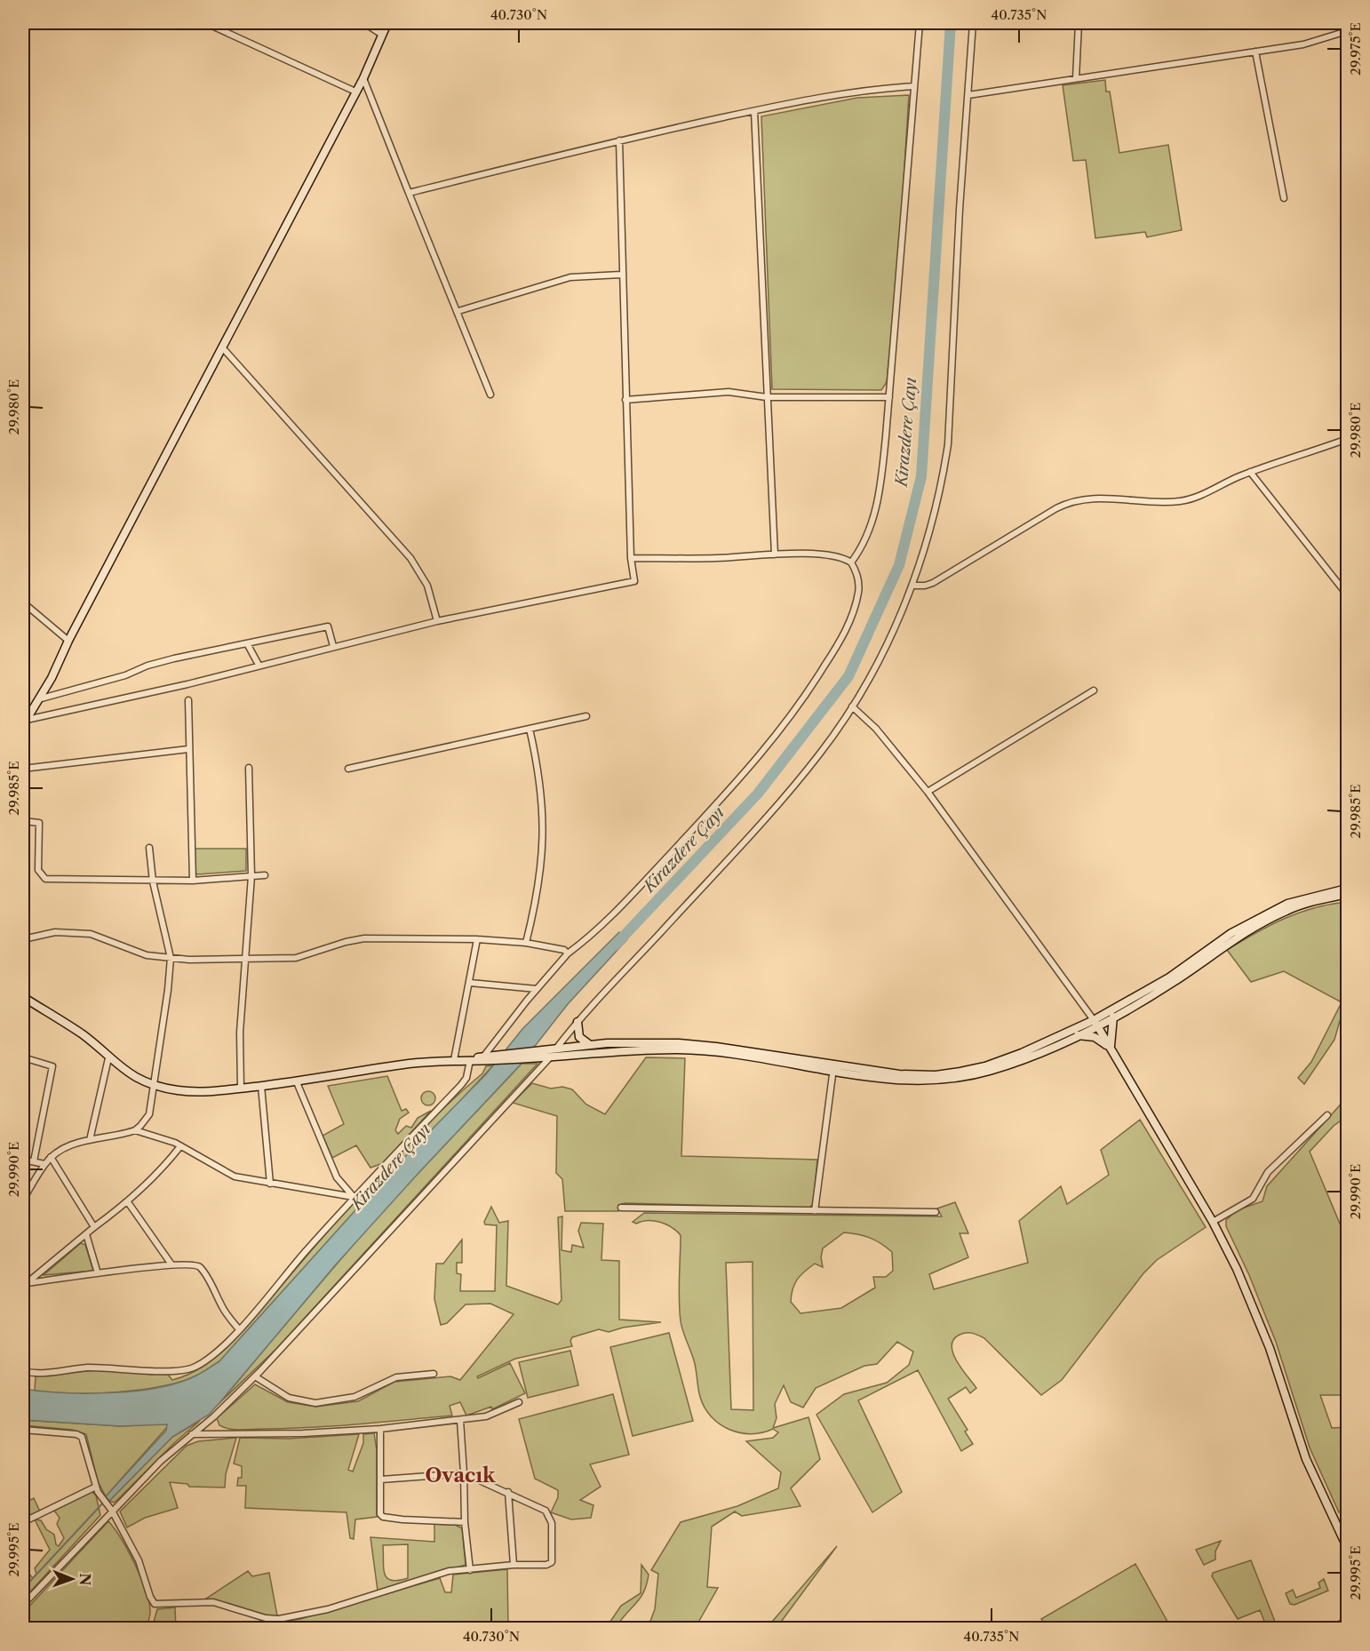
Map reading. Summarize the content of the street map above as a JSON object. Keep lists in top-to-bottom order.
{
  "districts": ["Ovacık"],
  "water": ["Kirazdere Çayı"],
  "north": "right",
  "coordinates": [
    "40.730°N",
    "40.735°N",
    "29.975°E",
    "29.980°E",
    "29.985°E",
    "29.990°E",
    "29.995°E"
  ]
}
